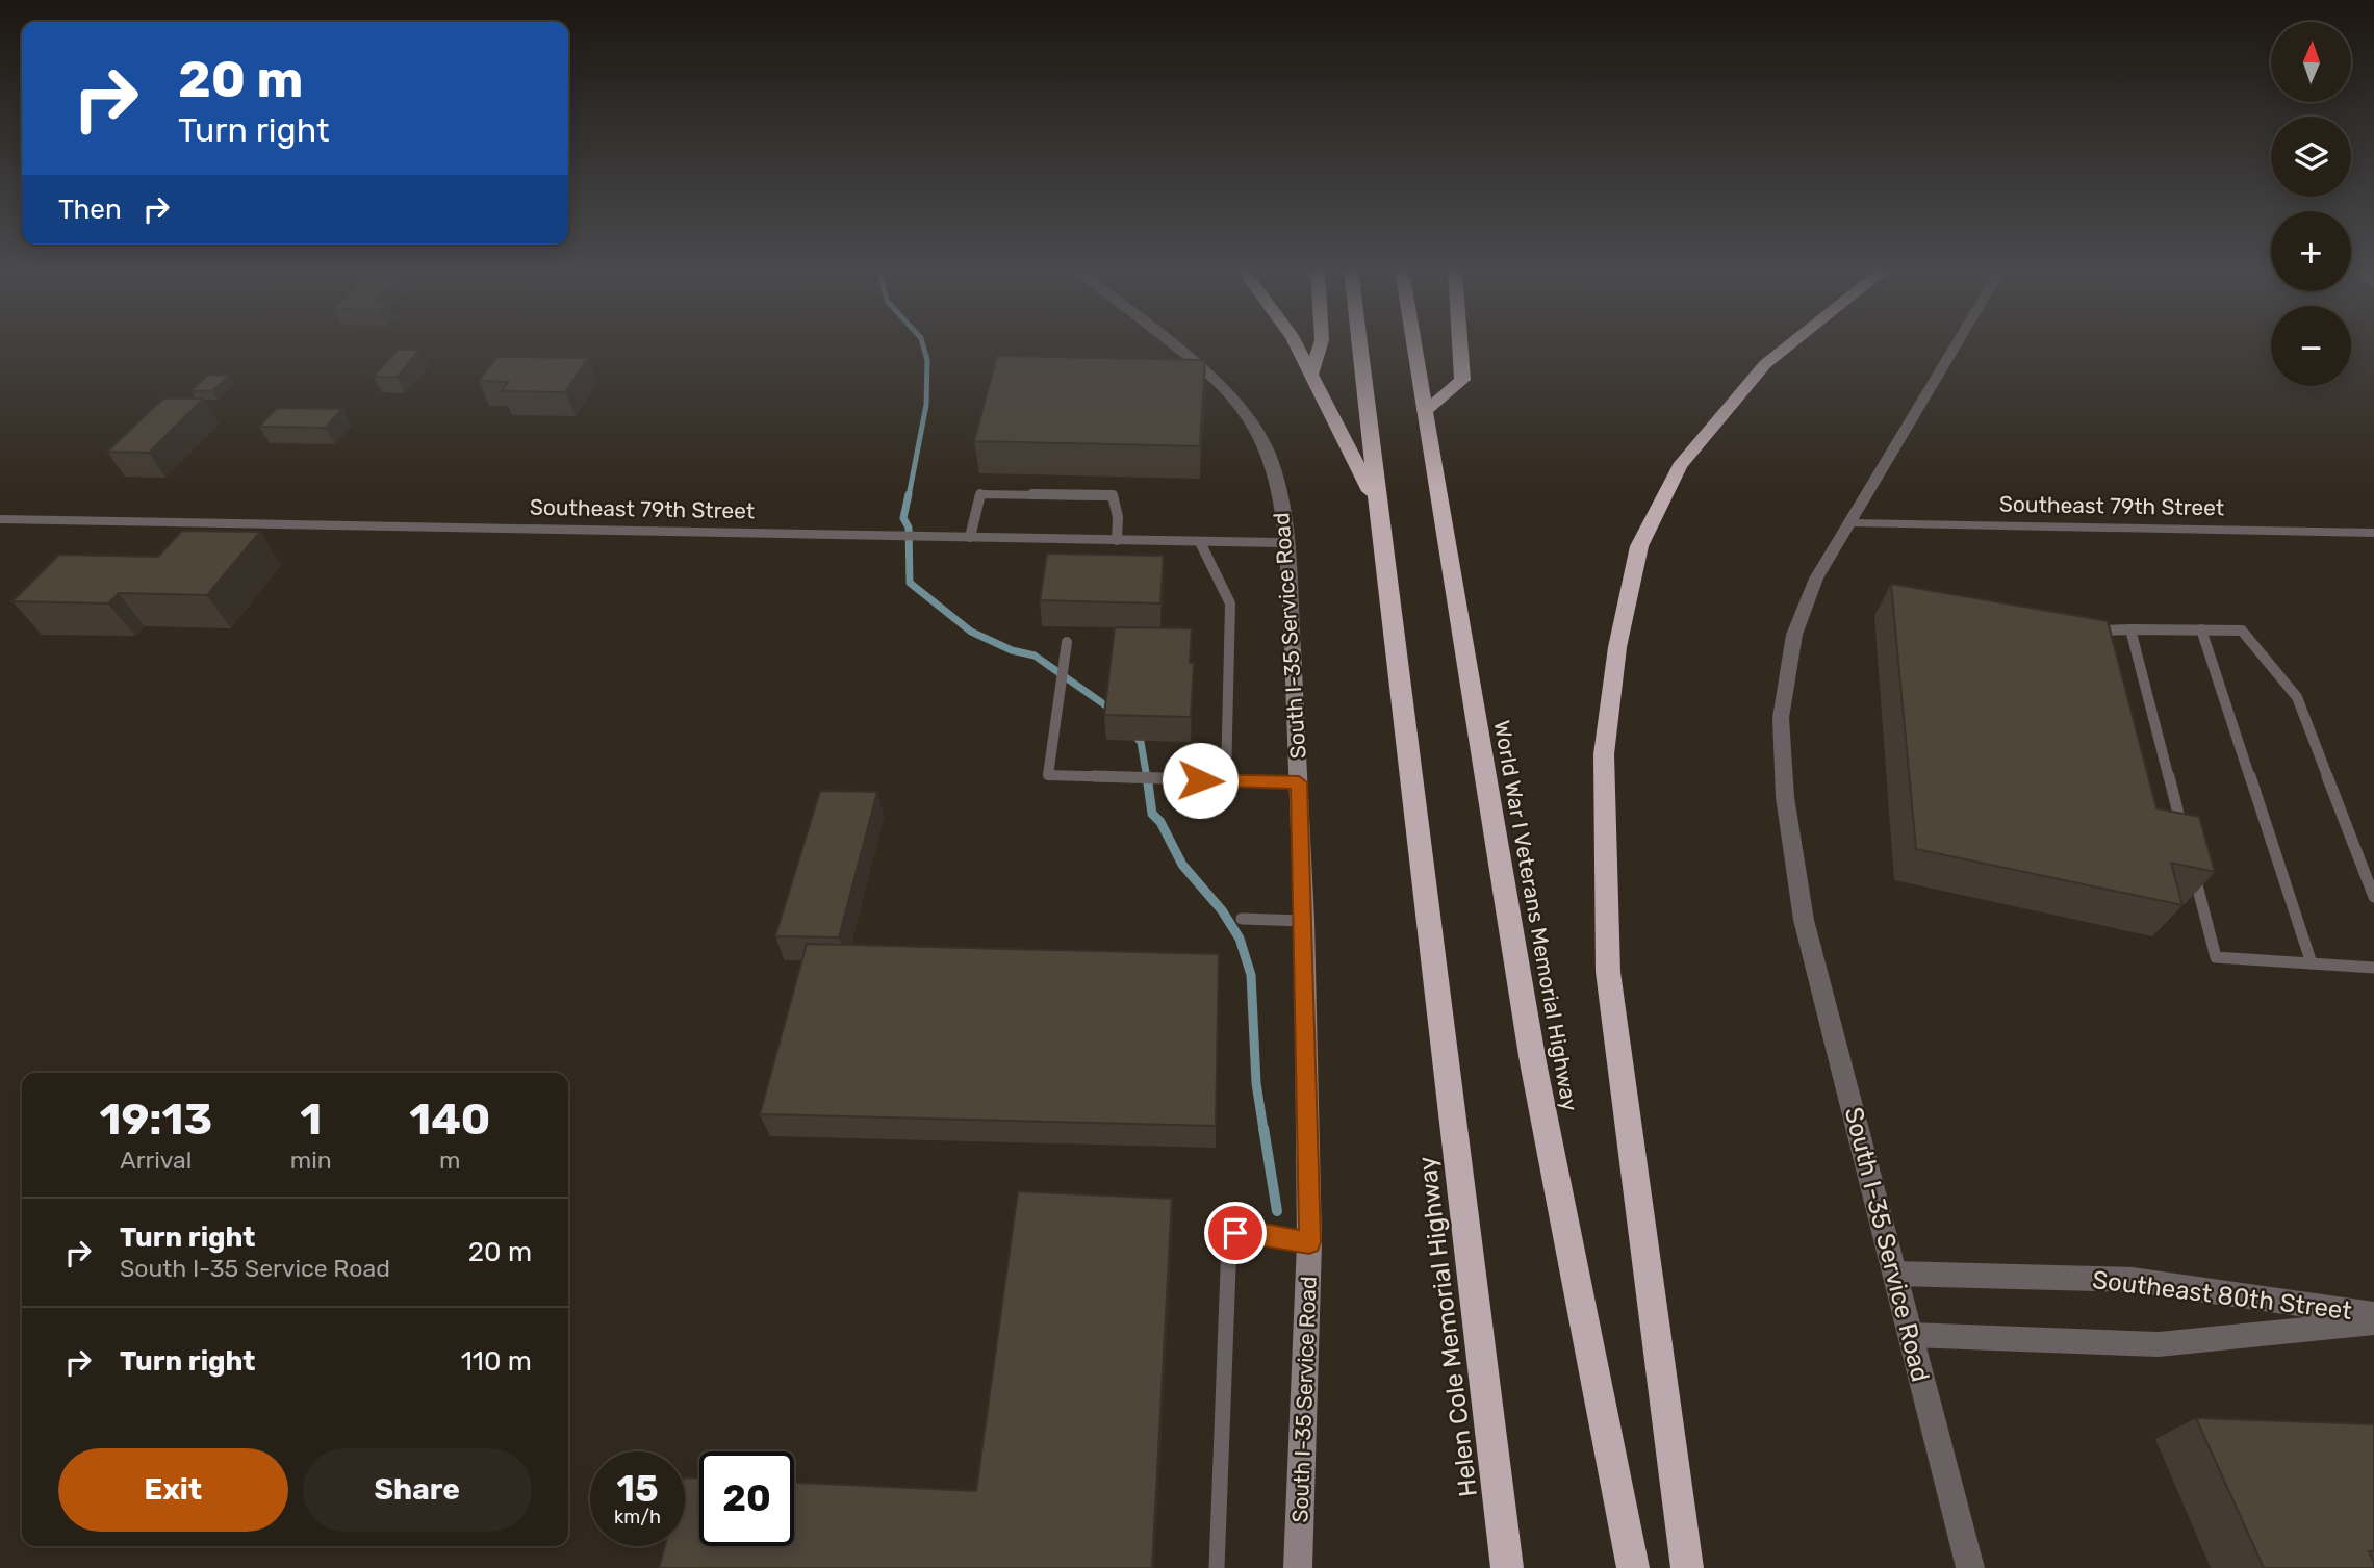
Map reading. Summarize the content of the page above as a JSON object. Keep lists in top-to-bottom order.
{
  "streets": {
    "highway": ["World War I Veterans Memorial Highway", "Helen Cole Memorial Highway"],
    "main road": ["South I-35 Service Road"],
    "street": ["Southeast 79th Street", "Southeast 80th Street"]
  },
  "crossings": [
    ["Southeast 79th Street", "South I-35 Service Road"],
    ["South I-35 Service Road", "Southeast 80th Street"]
  ],
  "north": "top",
  "page": {
    "map_buttons": ["+", "−"],
    "turn": ["20 m", "Turn right"],
    "then": "Then",
    "eta": [
      "19:13",
      "Arrival",
      "1",
      "min",
      "140",
      "m"
    ],
    "list": [
      {
        "name": "Turn right",
        "note": "South I-35 Service Road",
        "value": "20 m"
      },
      {
        "name": "Turn right",
        "value": "110 m"
      }
    ],
    "buttons": ["Exit", "Share"],
    "speed": "15 km/h",
    "limit": "20"
  }
}
